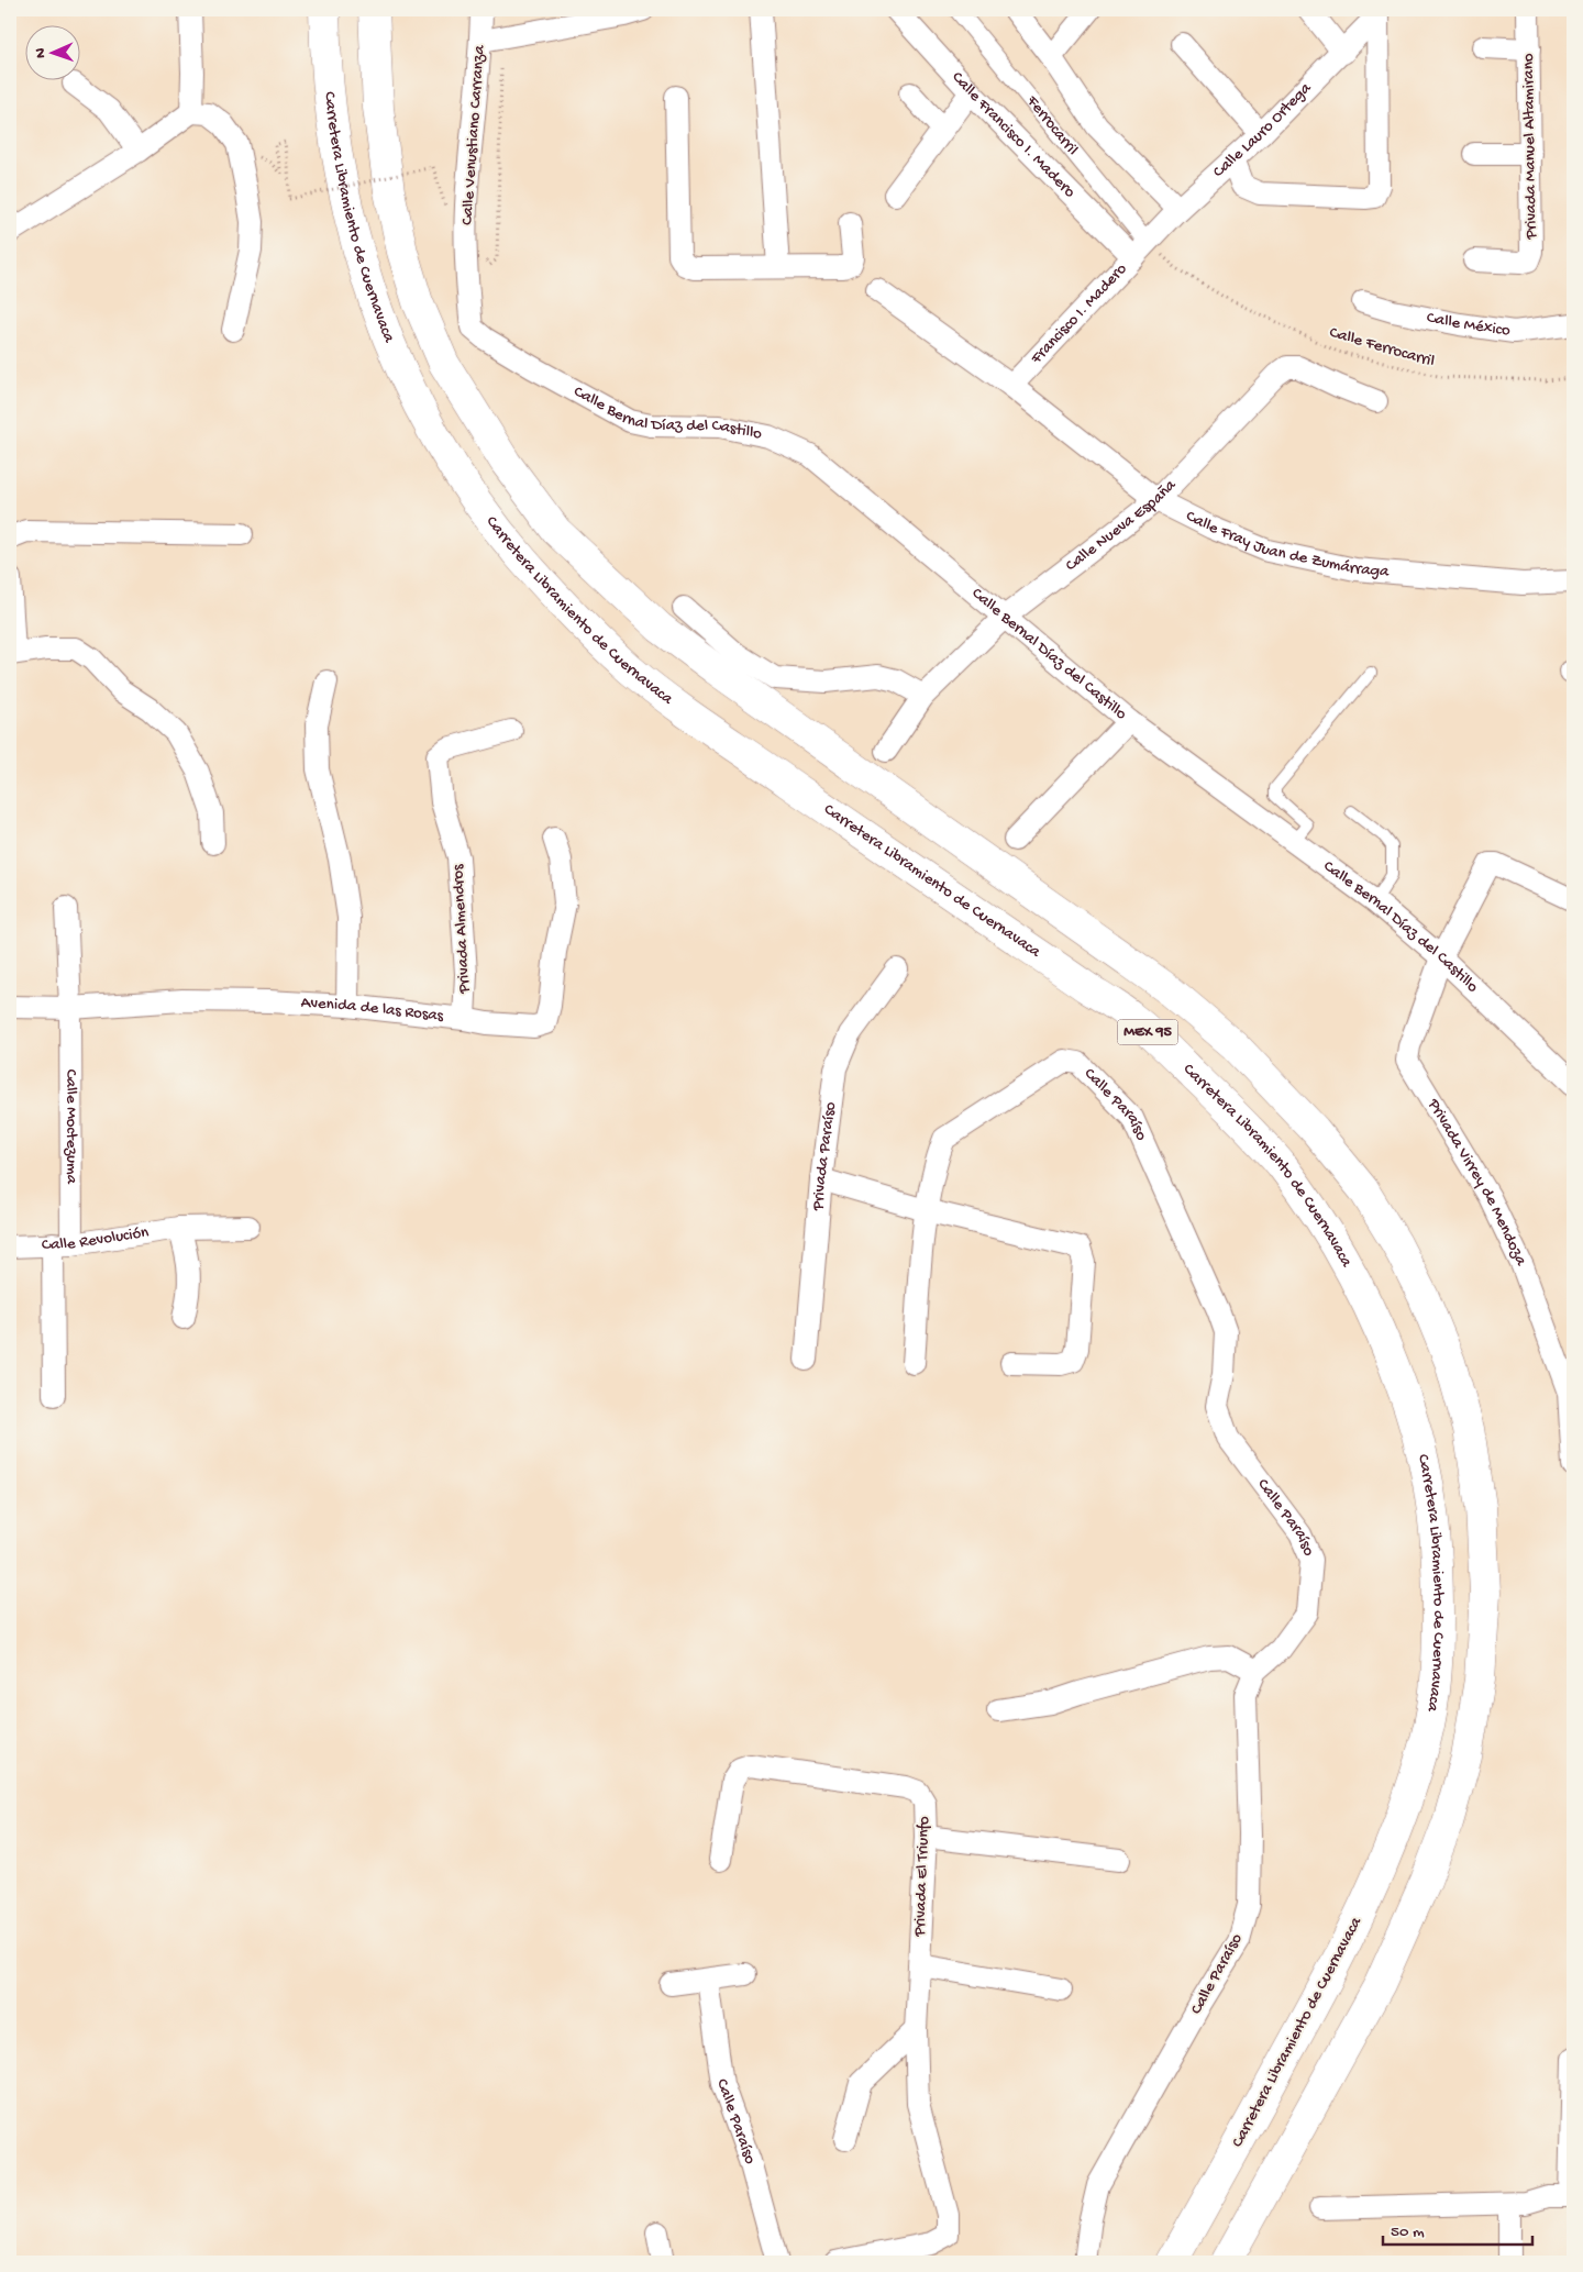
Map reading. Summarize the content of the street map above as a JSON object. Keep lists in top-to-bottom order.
{
  "streets": {
    "highway": ["Carretera Libramiento de Cuernavaca", "MEX 95"],
    "street": [
      "Ferrocarril",
      "Calle Lauro Ortega",
      "Calle Venustiano Carranza",
      "Calle Francisco I. Madero",
      "Privada Manuel Altamirano",
      "Francisco I. Madero",
      "Calle México",
      "Calle Bernal Díaz del Castillo",
      "Calle Nueva España",
      "Calle Fray Juan de Zumárraga",
      "Privada Almendros",
      "Avenida de las Rosas",
      "Calle Paraíso",
      "Calle Moctezuma",
      "Privada Paraíso",
      "Privada Virrey de Mendoza",
      "Calle Revolución",
      "Privada El Triunfo"
    ],
    "path": ["Calle Ferrocarril"]
  },
  "crossings": [
    ["Ferrocarril", "Calle Lauro Ortega"],
    ["Ferrocarril", "Calle Francisco I. Madero"],
    ["Ferrocarril", "Francisco I. Madero"],
    ["Ferrocarril", "Calle Ferrocarril"],
    ["Calle Lauro Ortega", "Calle Francisco I. Madero"],
    ["Calle Lauro Ortega", "Francisco I. Madero"],
    ["Calle Lauro Ortega", "Calle Ferrocarril"],
    ["Calle Venustiano Carranza", "Calle Bernal Díaz del Castillo"],
    ["Calle Francisco I. Madero", "Francisco I. Madero"],
    ["Calle Francisco I. Madero", "Calle Ferrocarril"],
    ["Francisco I. Madero", "Calle Ferrocarril"],
    ["Francisco I. Madero", "Calle Fray Juan de Zumárraga"],
    ["Calle Bernal Díaz del Castillo", "Calle Nueva España"],
    ["Calle Bernal Díaz del Castillo", "Privada Virrey de Mendoza"],
    ["Calle Nueva España", "Calle Fray Juan de Zumárraga"],
    ["Privada Almendros", "Avenida de las Rosas"],
    ["Avenida de las Rosas", "Calle Moctezuma"],
    ["Calle Moctezuma", "Calle Revolución"]
  ],
  "scale_bar": "50 m",
  "north": "left"
}
